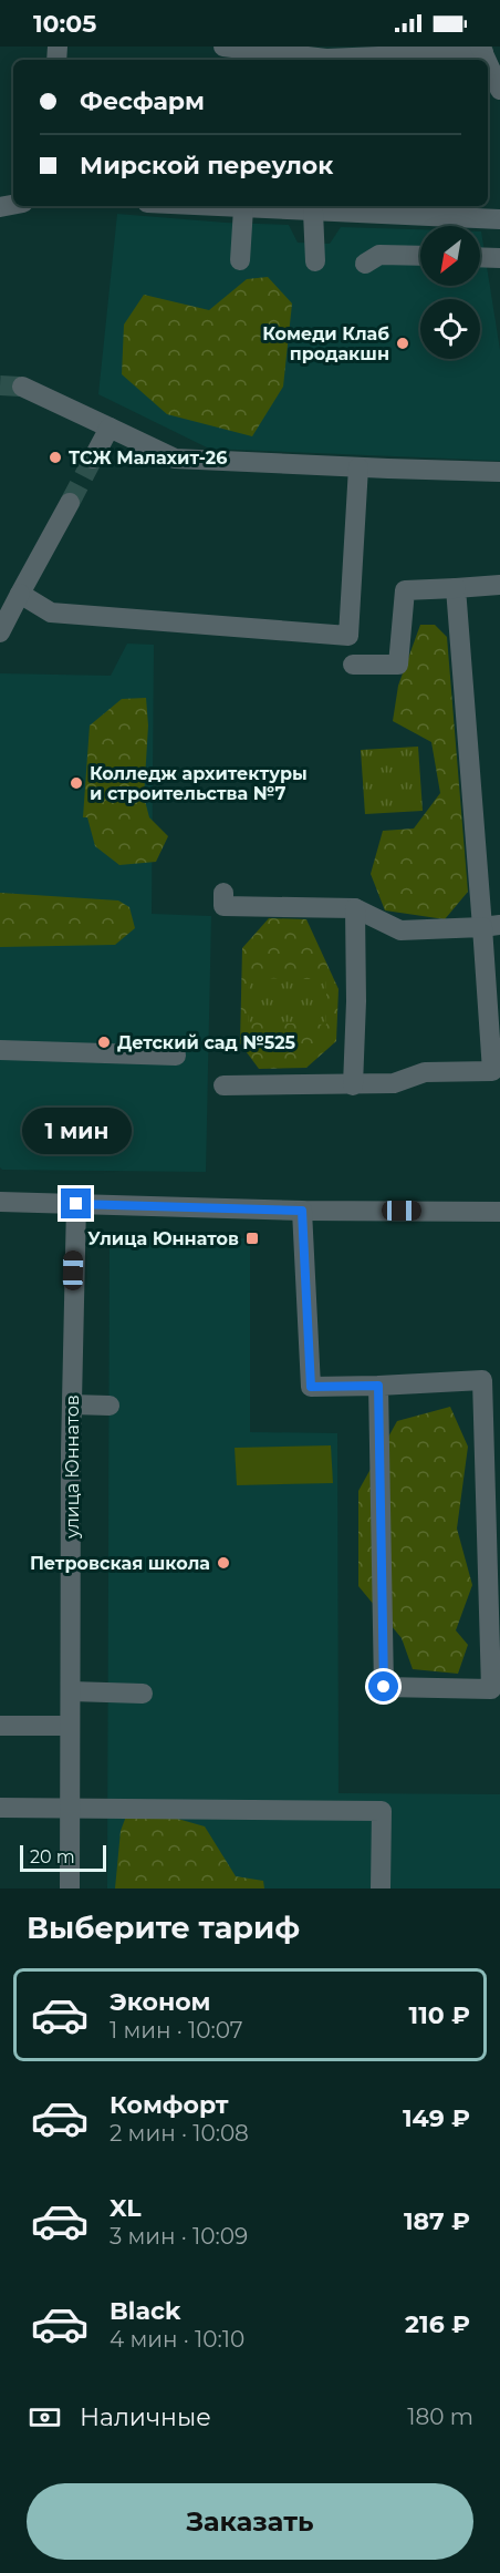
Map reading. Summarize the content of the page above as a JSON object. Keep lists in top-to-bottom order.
{
  "streets": {
    "street": ["улица Юннатов"]
  },
  "places": {
    "other": [
      "Комеди Клаб продакшн",
      "ТСЖ Малахит-26",
      "Колледж архитектуры и строительства №7",
      "Детский сад №525",
      "Петровская школа"
    ],
    "transit": ["Улица Юннатов"]
  },
  "scale_bar": "20 m",
  "north": "bottom left",
  "page": {
    "status": "10:05",
    "banner": ["Фесфарм", "Мирской переулок"],
    "bubble": "1 мин",
    "scale": "20 m",
    "heading": "Выберите тариф",
    "list": [
      {
        "name": "Эконом",
        "note": "1 мин · 10:07",
        "value": "110 ₽"
      },
      {
        "name": "Комфорт",
        "note": "2 мин · 10:08",
        "value": "149 ₽"
      },
      {
        "name": "XL",
        "note": "3 мин · 10:09",
        "value": "187 ₽"
      },
      {
        "name": "Black",
        "note": "4 мин · 10:10",
        "value": "216 ₽"
      }
    ],
    "pay": ["Наличные", "180 m"],
    "buttons": "Заказать"
  }
}
